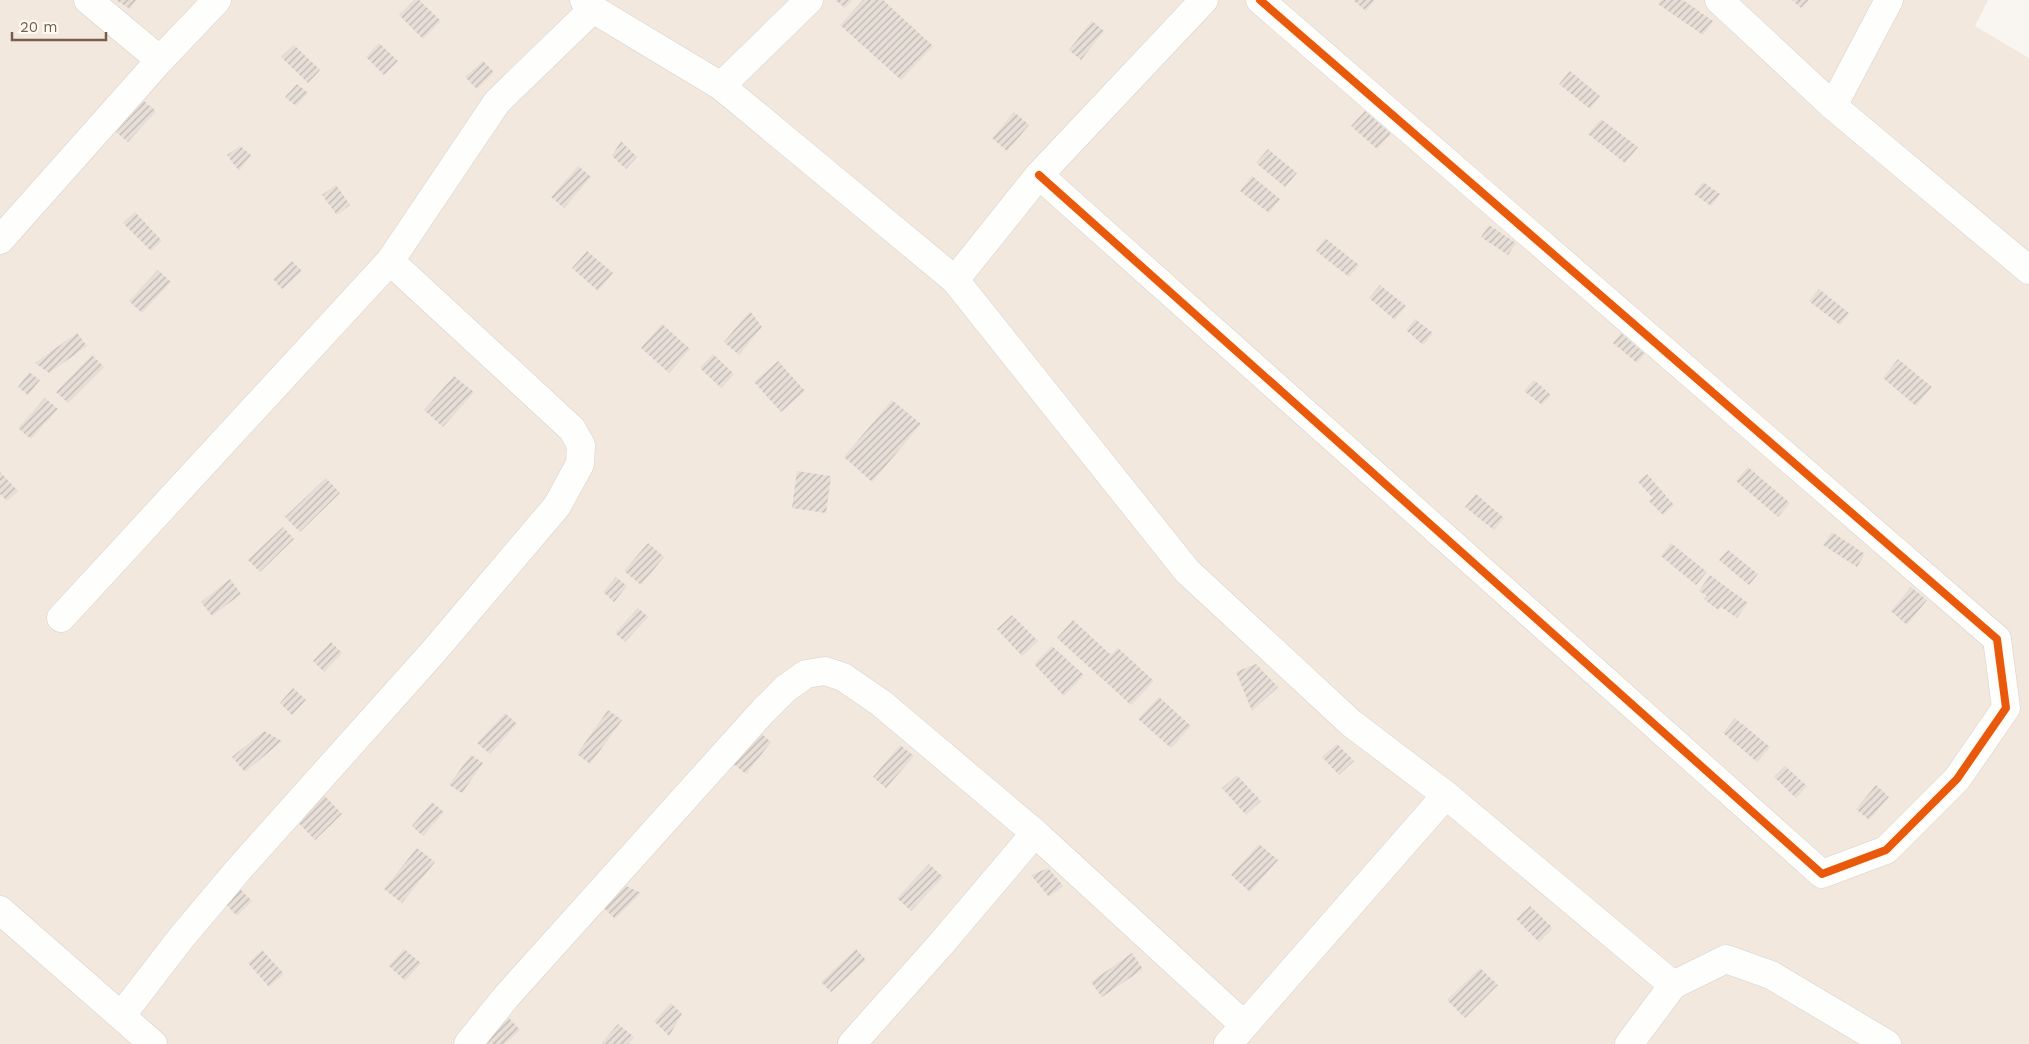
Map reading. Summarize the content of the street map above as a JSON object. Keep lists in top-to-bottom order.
{
  "scale_bar": "20 m"
}
